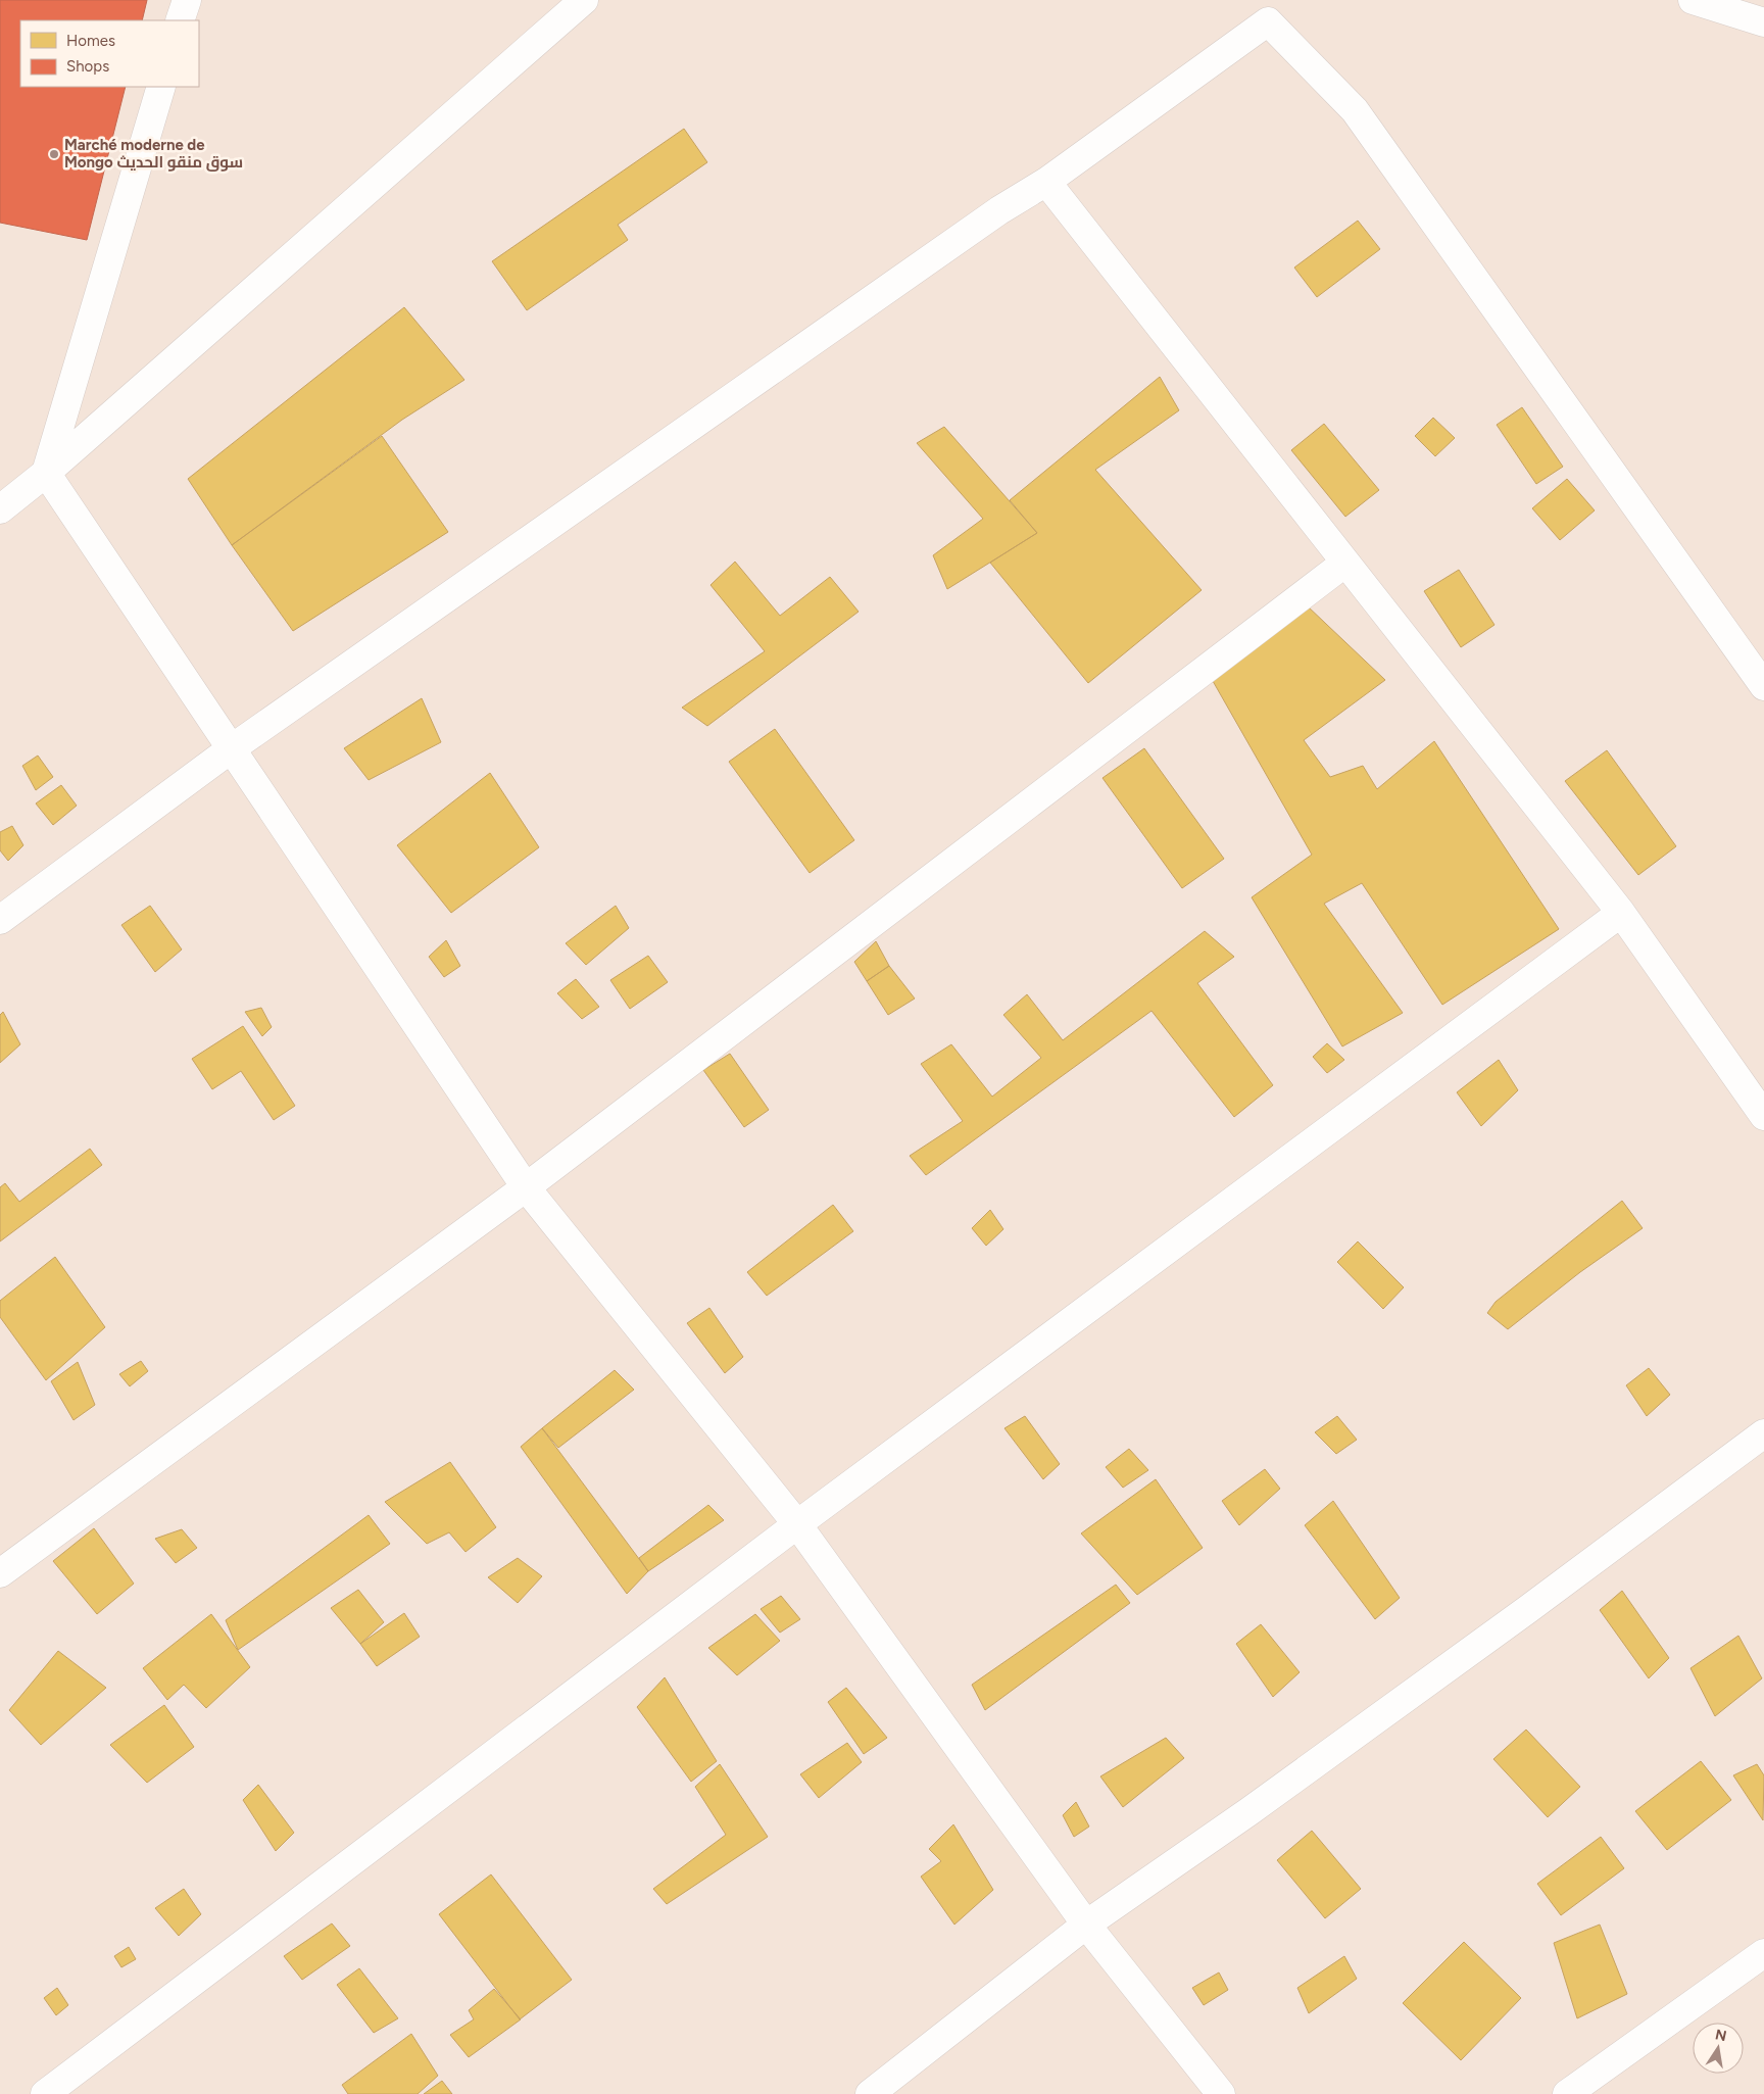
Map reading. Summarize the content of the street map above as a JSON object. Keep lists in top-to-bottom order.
{
  "places": ["Marché moderne de Mongo سوق منقو الحديث"],
  "legend": ["Homes", "Shops"],
  "north": "top"
}
